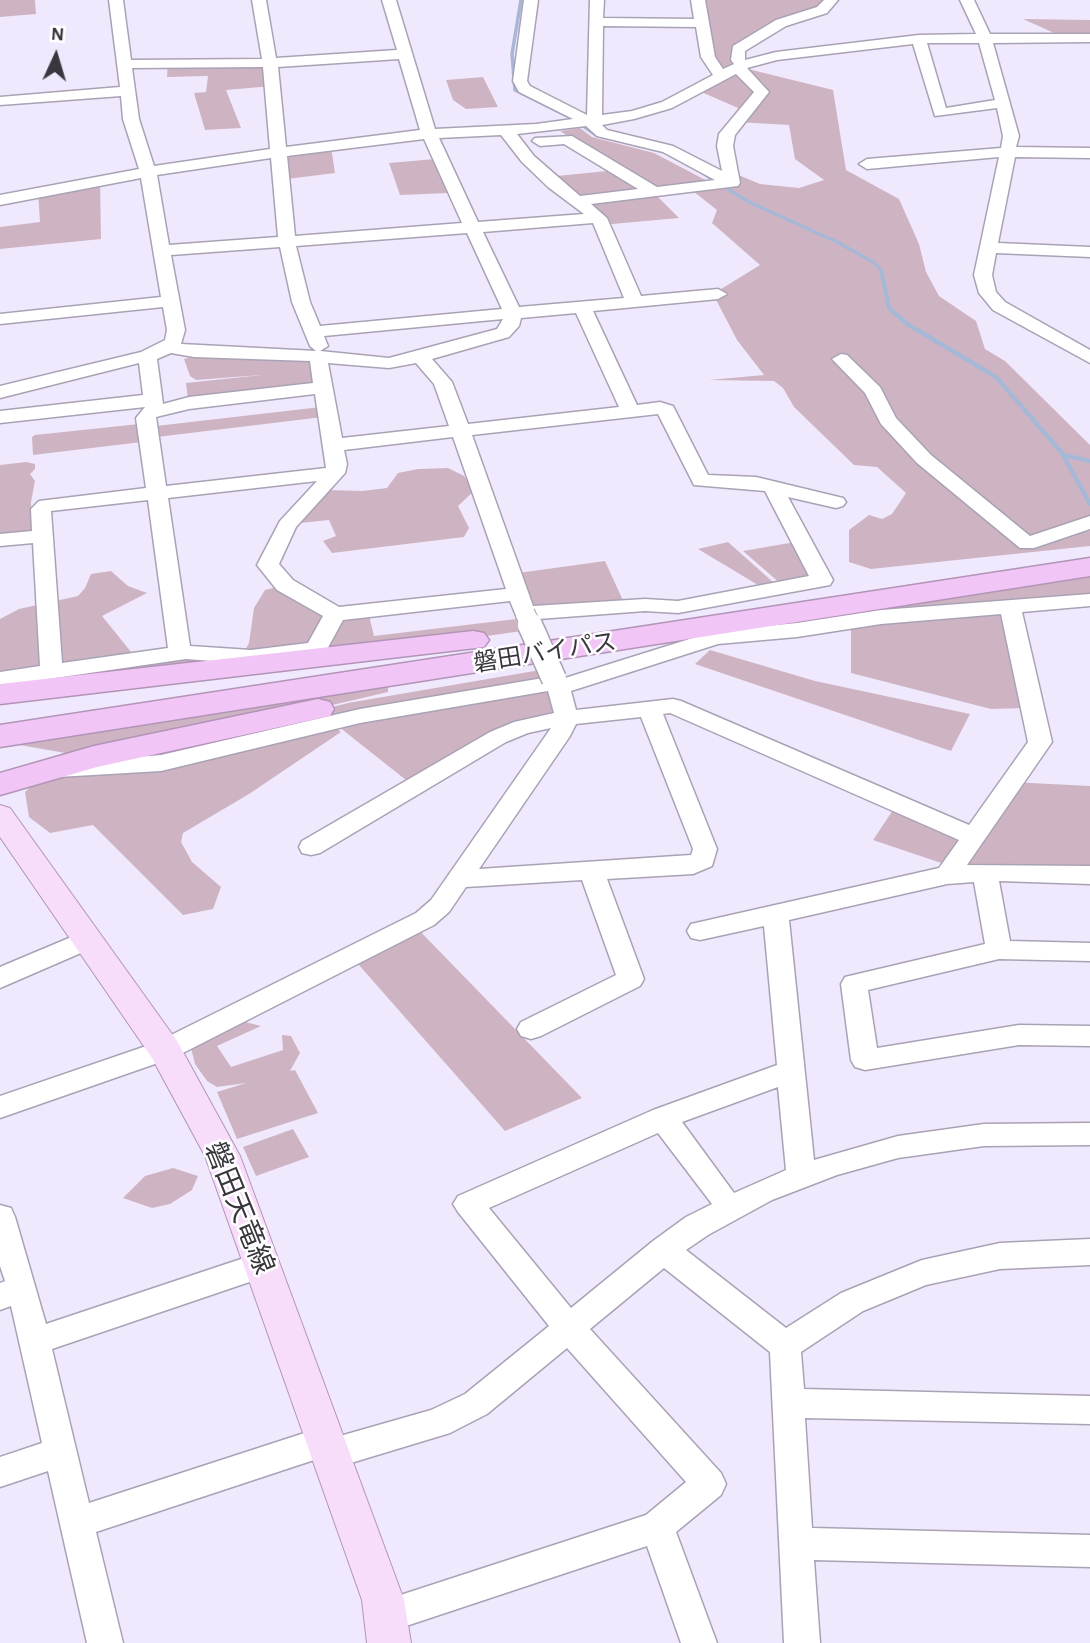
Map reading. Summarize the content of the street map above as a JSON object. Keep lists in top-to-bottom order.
{
  "streets": {
    "highway": ["磐田バイパス"],
    "main road": ["磐田天竜線"]
  },
  "north": "top"
}
